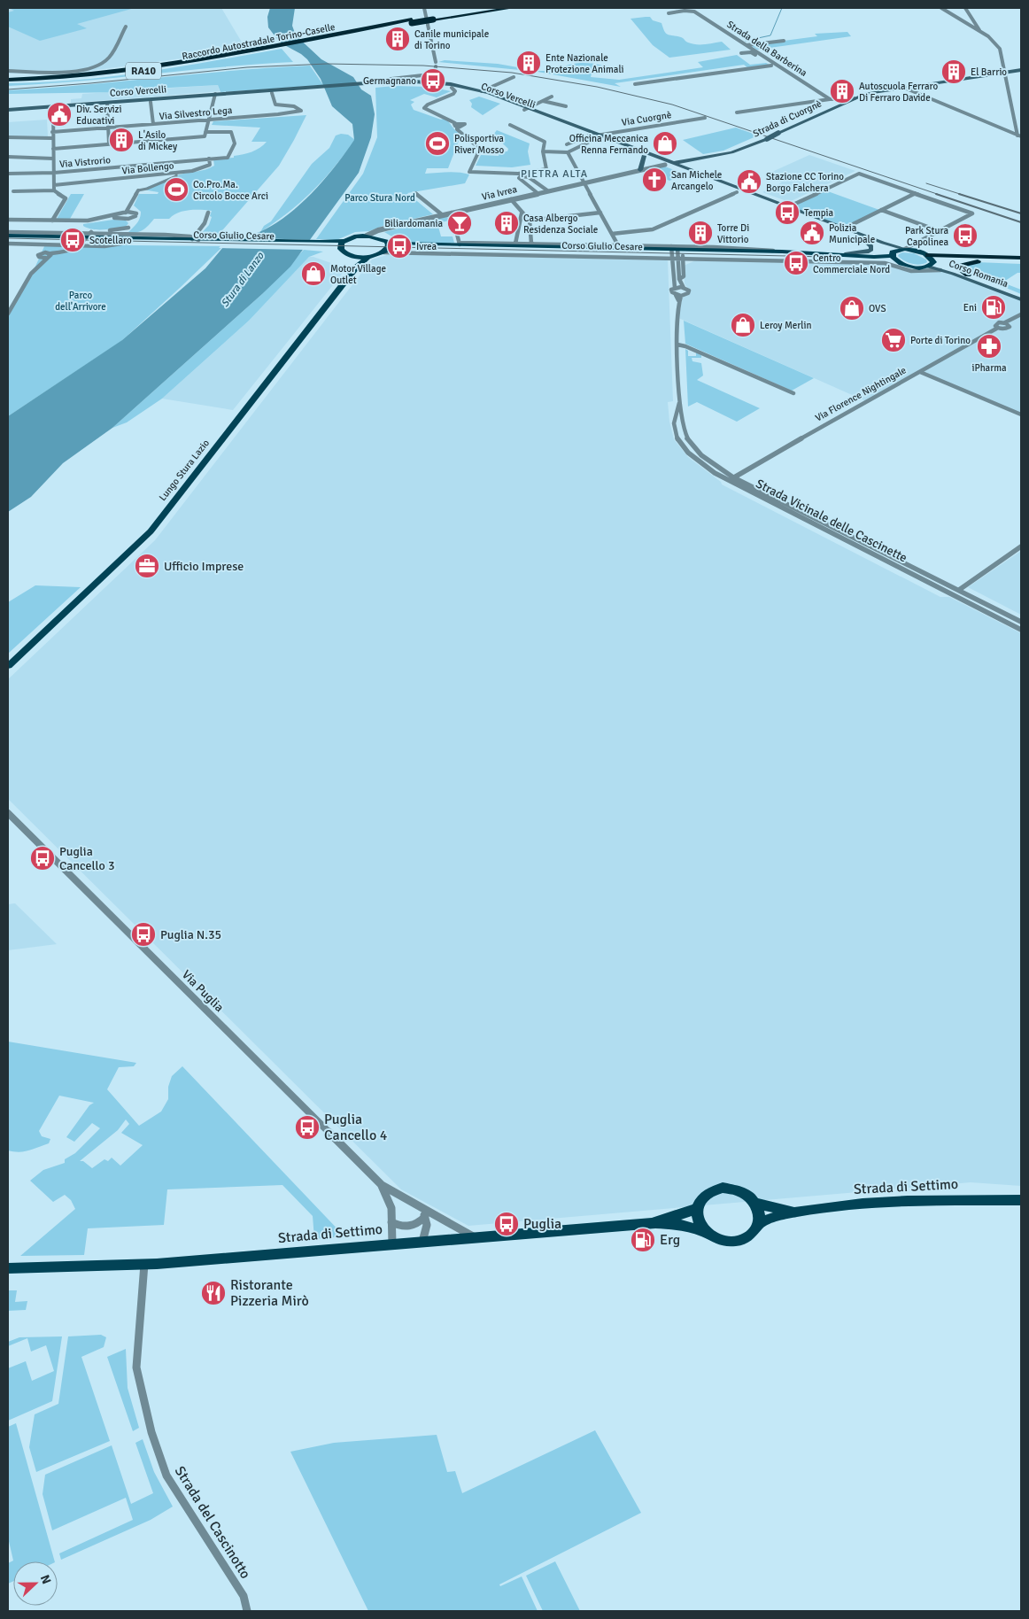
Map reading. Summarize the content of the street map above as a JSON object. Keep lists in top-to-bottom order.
{
  "streets": {
    "highway": ["Raccordo Autostradale Torino-Caselle", "RA10"],
    "main road": [
      "Corso Vercelli",
      "Strada di Cuorgnè",
      "Corso Giulio Cesare",
      "Corso Romania",
      "Lungo Stura Lazio",
      "Strada di Settimo"
    ],
    "street": [
      "Strada della Barberina",
      "Via Silvestro Lega",
      "Via Cuorgnè",
      "Via Vistrorio",
      "Via Bollengo",
      "Via Ivrea",
      "Via Florence Nightingale",
      "Strada Vicinale delle Cascinette",
      "Via Puglia",
      "Strada del Cascinotto"
    ]
  },
  "crossings": [
    ["Corso Vercelli", "Via Silvestro Lega"],
    ["Corso Vercelli", "Via Cuorgnè"],
    ["Corso Vercelli", "Strada di Cuorgnè"],
    ["Corso Vercelli", "Via Ivrea"],
    ["Corso Vercelli", "Corso Giulio Cesare"],
    ["Via Silvestro Lega", "Via Vistrorio"],
    ["Strada di Cuorgnè", "Via Ivrea"],
    ["Via Vistrorio", "Via Bollengo"],
    ["Via Ivrea", "Corso Giulio Cesare"],
    ["Corso Giulio Cesare", "Corso Romania"],
    ["Corso Giulio Cesare", "Lungo Stura Lazio"],
    ["Via Florence Nightingale", "Strada Vicinale delle Cascinette"],
    ["Via Puglia", "Strada di Settimo"],
    ["Strada di Settimo", "Strada del Cascinotto"]
  ],
  "districts": ["PIETRA ALTA"],
  "water": ["Stura di Lanzo"],
  "parks": ["Parco Stura Nord", "Parco dell'Arrivore"],
  "places": {
    "building": [
      "Canile municipale di Torino",
      "Ente Nazionale Protezione Animali",
      "El Barrio",
      "Autoscuola Ferraro Di Ferraro Davide",
      "L'Asilo di Mickey",
      "Casa Albergo Residenza Sociale",
      "Torre Di Vittorio"
    ],
    "bus stop": [
      "Germagnano",
      "Tempia",
      "Park Stura Capolinea",
      "Scotellaro",
      "Ivrea",
      "Centro Commerciale Nord",
      "Puglia Cancello 3",
      "Puglia N.35",
      "Puglia Cancello 4",
      "Puglia"
    ],
    "public building": ["Div. Servizi Educativi", "Stazione CC Torino Borgo Falchera", "Polizia Municipale"],
    "sports": ["Polisportiva River Mosso", "Co.Pro.Ma. Circolo Bocce Arci"],
    "shop": [
      "Officina Meccanica Renna Fernando",
      "Motor Village Outlet",
      "OVS",
      "Leroy Merlin"
    ],
    "church": ["San Michele Arcangelo"],
    "bar": ["Biliardomania"],
    "fuel station": ["Eni", "Erg"],
    "supermarket": ["Porte di Torino"],
    "pharmacy": ["iPharma"],
    "office": ["Ufficio Imprese"],
    "restaurant": ["Ristorante Pizzeria Mirò"]
  },
  "north": "right"
}
